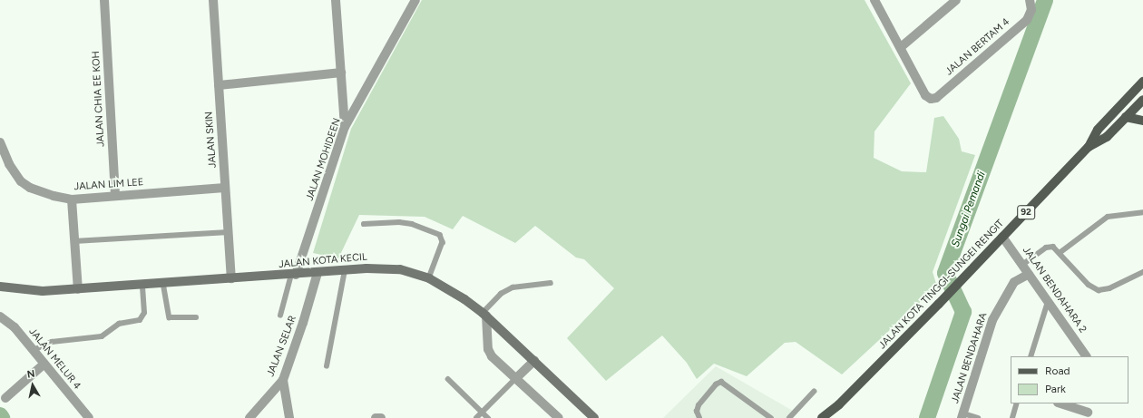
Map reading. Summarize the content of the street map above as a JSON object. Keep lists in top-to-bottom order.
{
  "streets": {
    "main road": ["92", "JALAN KOTA TINGGI-SUNGEI RENGIT"],
    "street": [
      "JALAN BERTAM 4",
      "JALAN CHIA EE KOH",
      "JALAN SKIN",
      "JALAN MOHIDEEN",
      "JALAN LIM LEE",
      "JALAN KOTA KECIL",
      "JALAN BENDAHARA 2",
      "JALAN SELAR",
      "JALAN BENDAHARA",
      "JALAN MELUR 4"
    ]
  },
  "crossings": [
    ["JALAN CHIA EE KOH", "JALAN LIM LEE"],
    ["JALAN SKIN", "JALAN LIM LEE"],
    ["JALAN SKIN", "JALAN KOTA KECIL"],
    ["JALAN MOHIDEEN", "JALAN KOTA KECIL"],
    ["92", "JALAN KOTA TINGGI-SUNGEI RENGIT"],
    ["JALAN KOTA KECIL", "JALAN SELAR"],
    ["JALAN KOTA TINGGI-SUNGEI RENGIT", "JALAN BENDAHARA 2"],
    ["JALAN BENDAHARA 2", "JALAN BENDAHARA"]
  ],
  "water": ["Sungai Pemandi"],
  "legend": ["Road", "Park"],
  "north": "top"
}
